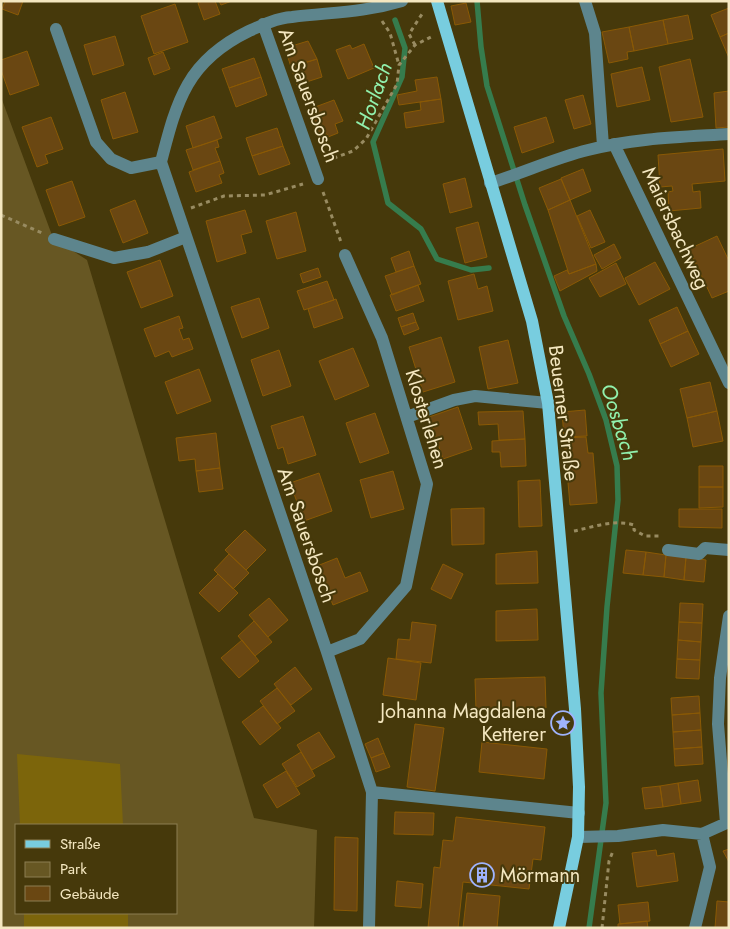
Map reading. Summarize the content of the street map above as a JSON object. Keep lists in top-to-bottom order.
{
  "streets": {
    "main road": ["Beuerner Straße"],
    "street": ["Am Sauersbosch", "Maiersbachweg", "Klosterlehen"]
  },
  "crossings": [
    ["Am Sauersbosch", "Klosterlehen"]
  ],
  "water": ["Horlach", "Oosbach"],
  "places": {
    "place": ["Johanna Magdalena Ketterer"],
    "building": ["Mörmann"]
  },
  "legend": ["Straße", "Park", "Gebäude"]
}
